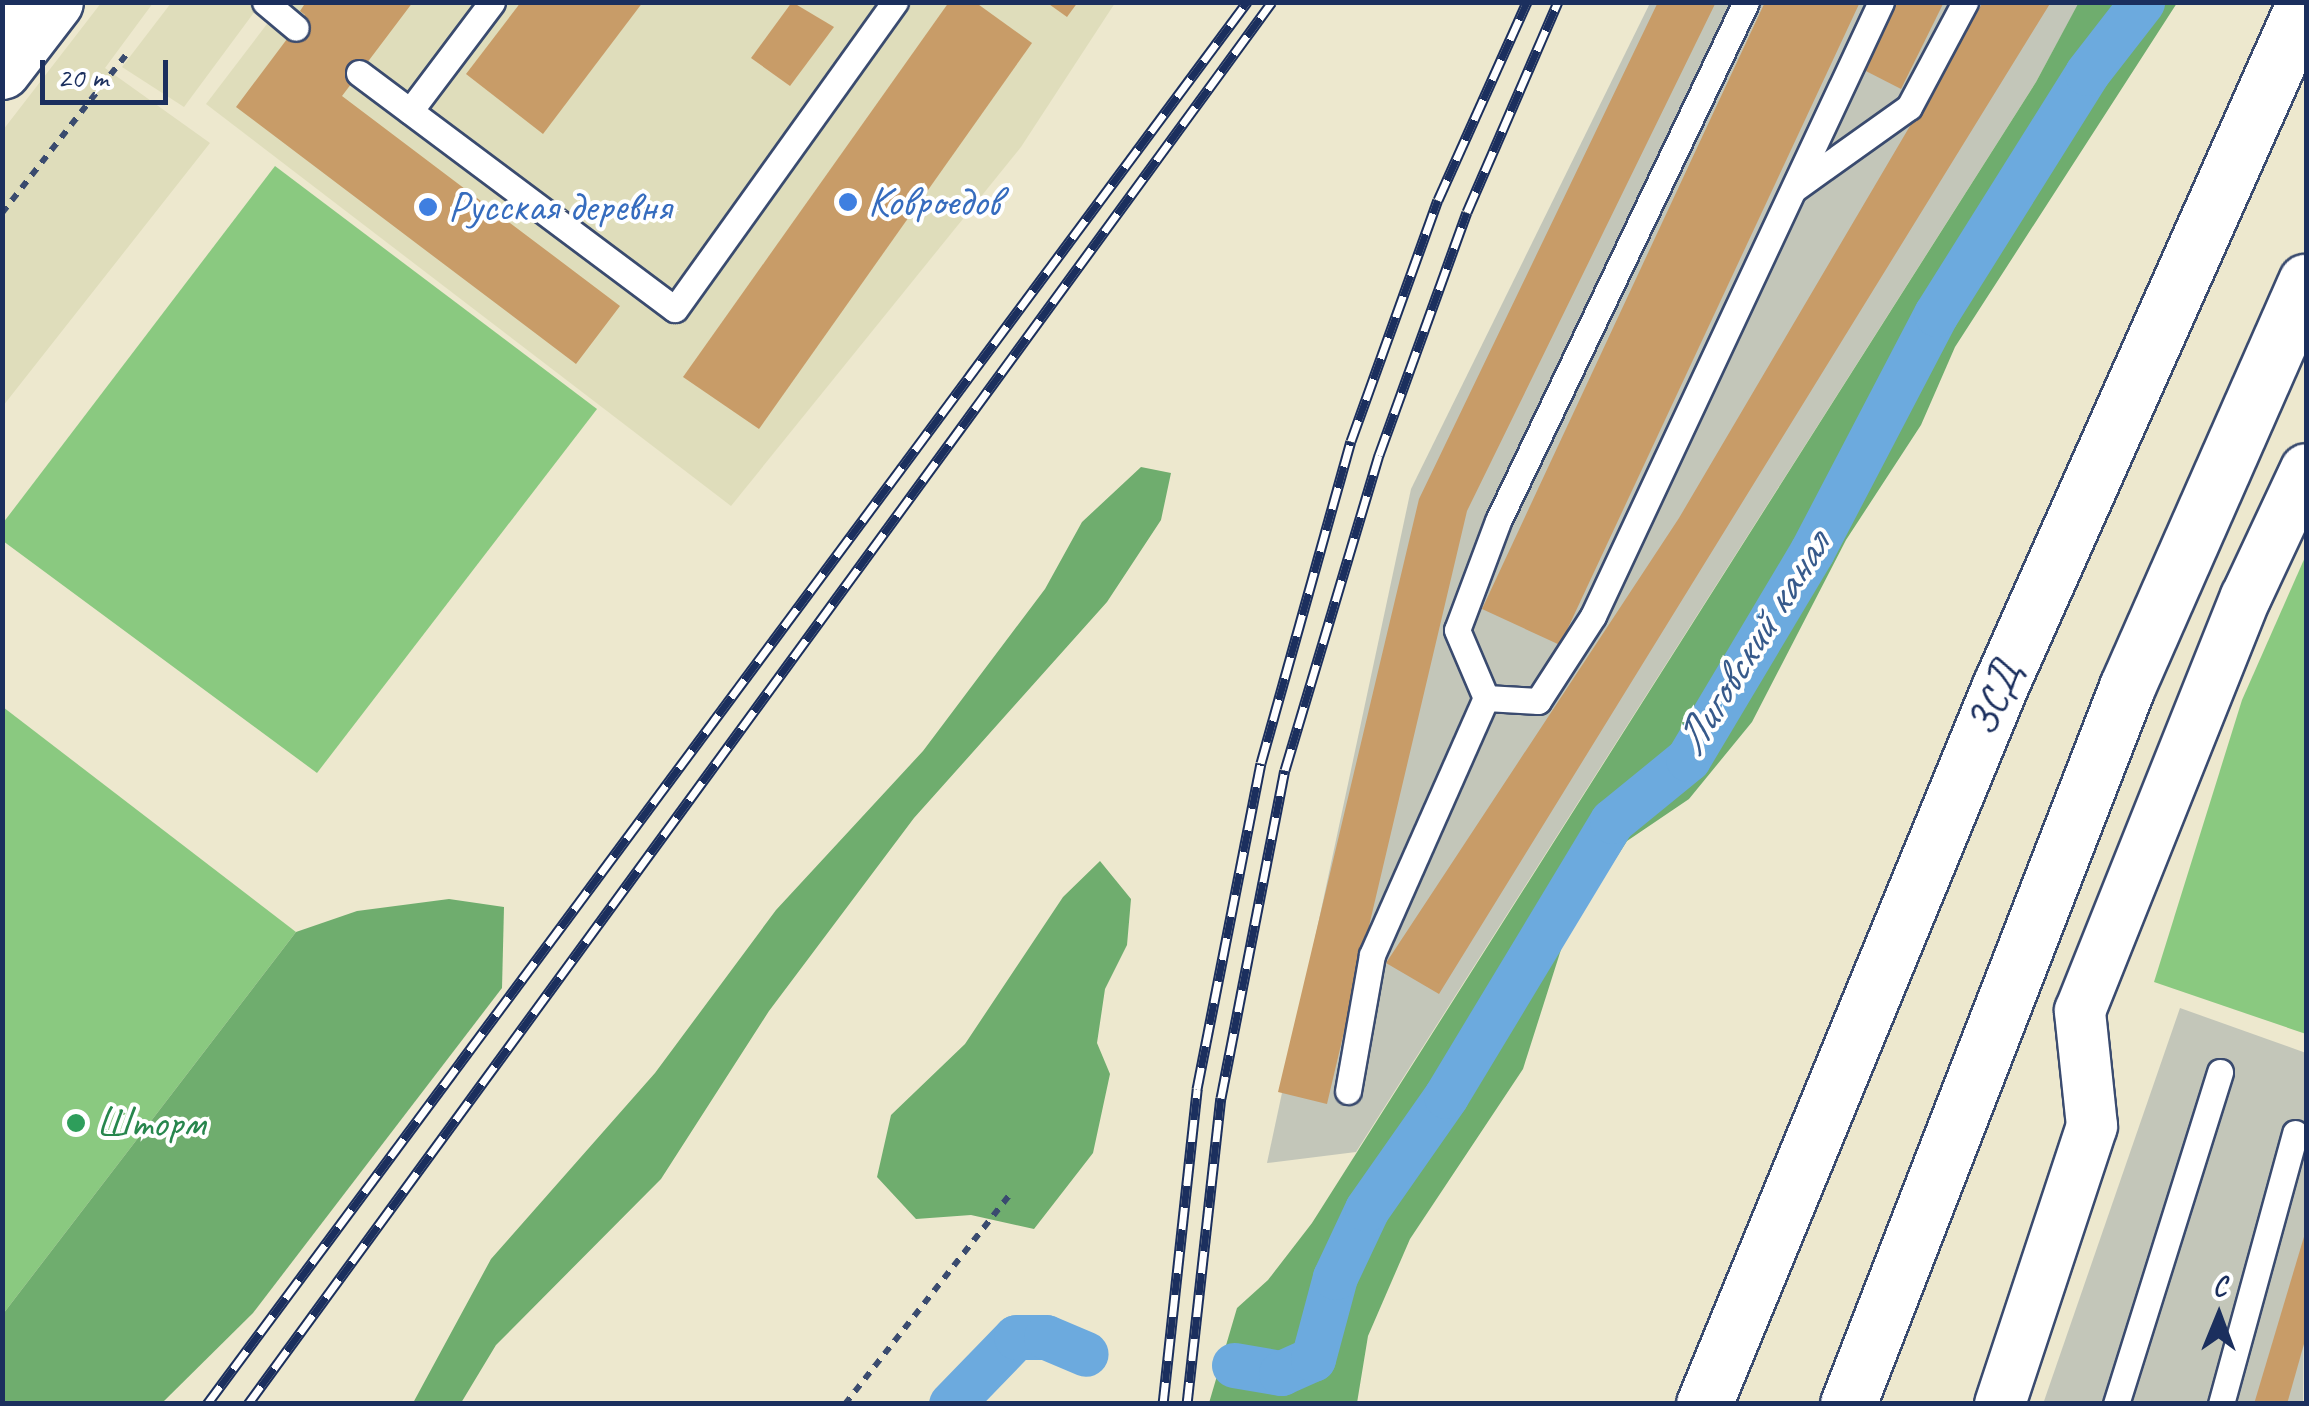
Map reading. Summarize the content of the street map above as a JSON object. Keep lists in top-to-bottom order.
{
  "streets": {
    "main road": ["ЗСД"]
  },
  "water": ["Лиговский канал"],
  "places": ["Ковроедов", "Русская деревня", "Шторм"],
  "scale_bar": "20 m",
  "north": "top"
}
